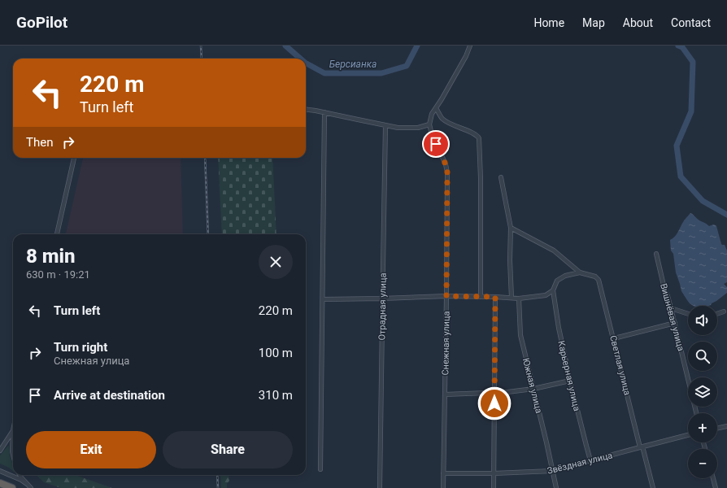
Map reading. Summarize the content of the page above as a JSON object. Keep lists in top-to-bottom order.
{
  "streets": {
    "street": [
      "Отрадная улица",
      "Вишнёвая улица",
      "Снежная улица",
      "Светлая улица",
      "Карьерная улица",
      "Южная улица",
      "Звёздная улица"
    ]
  },
  "crossings": [
    ["Снежная улица", "Звёздная улица"],
    ["Светлая улица", "Звёздная улица"],
    ["Карьерная улица", "Звёздная улица"],
    ["Южная улица", "Звёздная улица"]
  ],
  "water": ["Берсианка"],
  "page": {
    "header": "GoPilot",
    "nav": [
      "Home",
      "Map",
      "About",
      "Contact"
    ],
    "turn": ["220 m", "Turn left"],
    "then": "Then",
    "heading": ["8 min", "630 m · 19:21"],
    "list": [
      {
        "name": "Turn left",
        "value": "220 m"
      },
      {
        "name": "Turn right",
        "note": "Снежная улица",
        "value": "100 m"
      },
      {
        "name": "Arrive at destination",
        "value": "310 m"
      }
    ],
    "map_buttons": ["+", "−"],
    "buttons": ["Exit", "Share"]
  }
}
